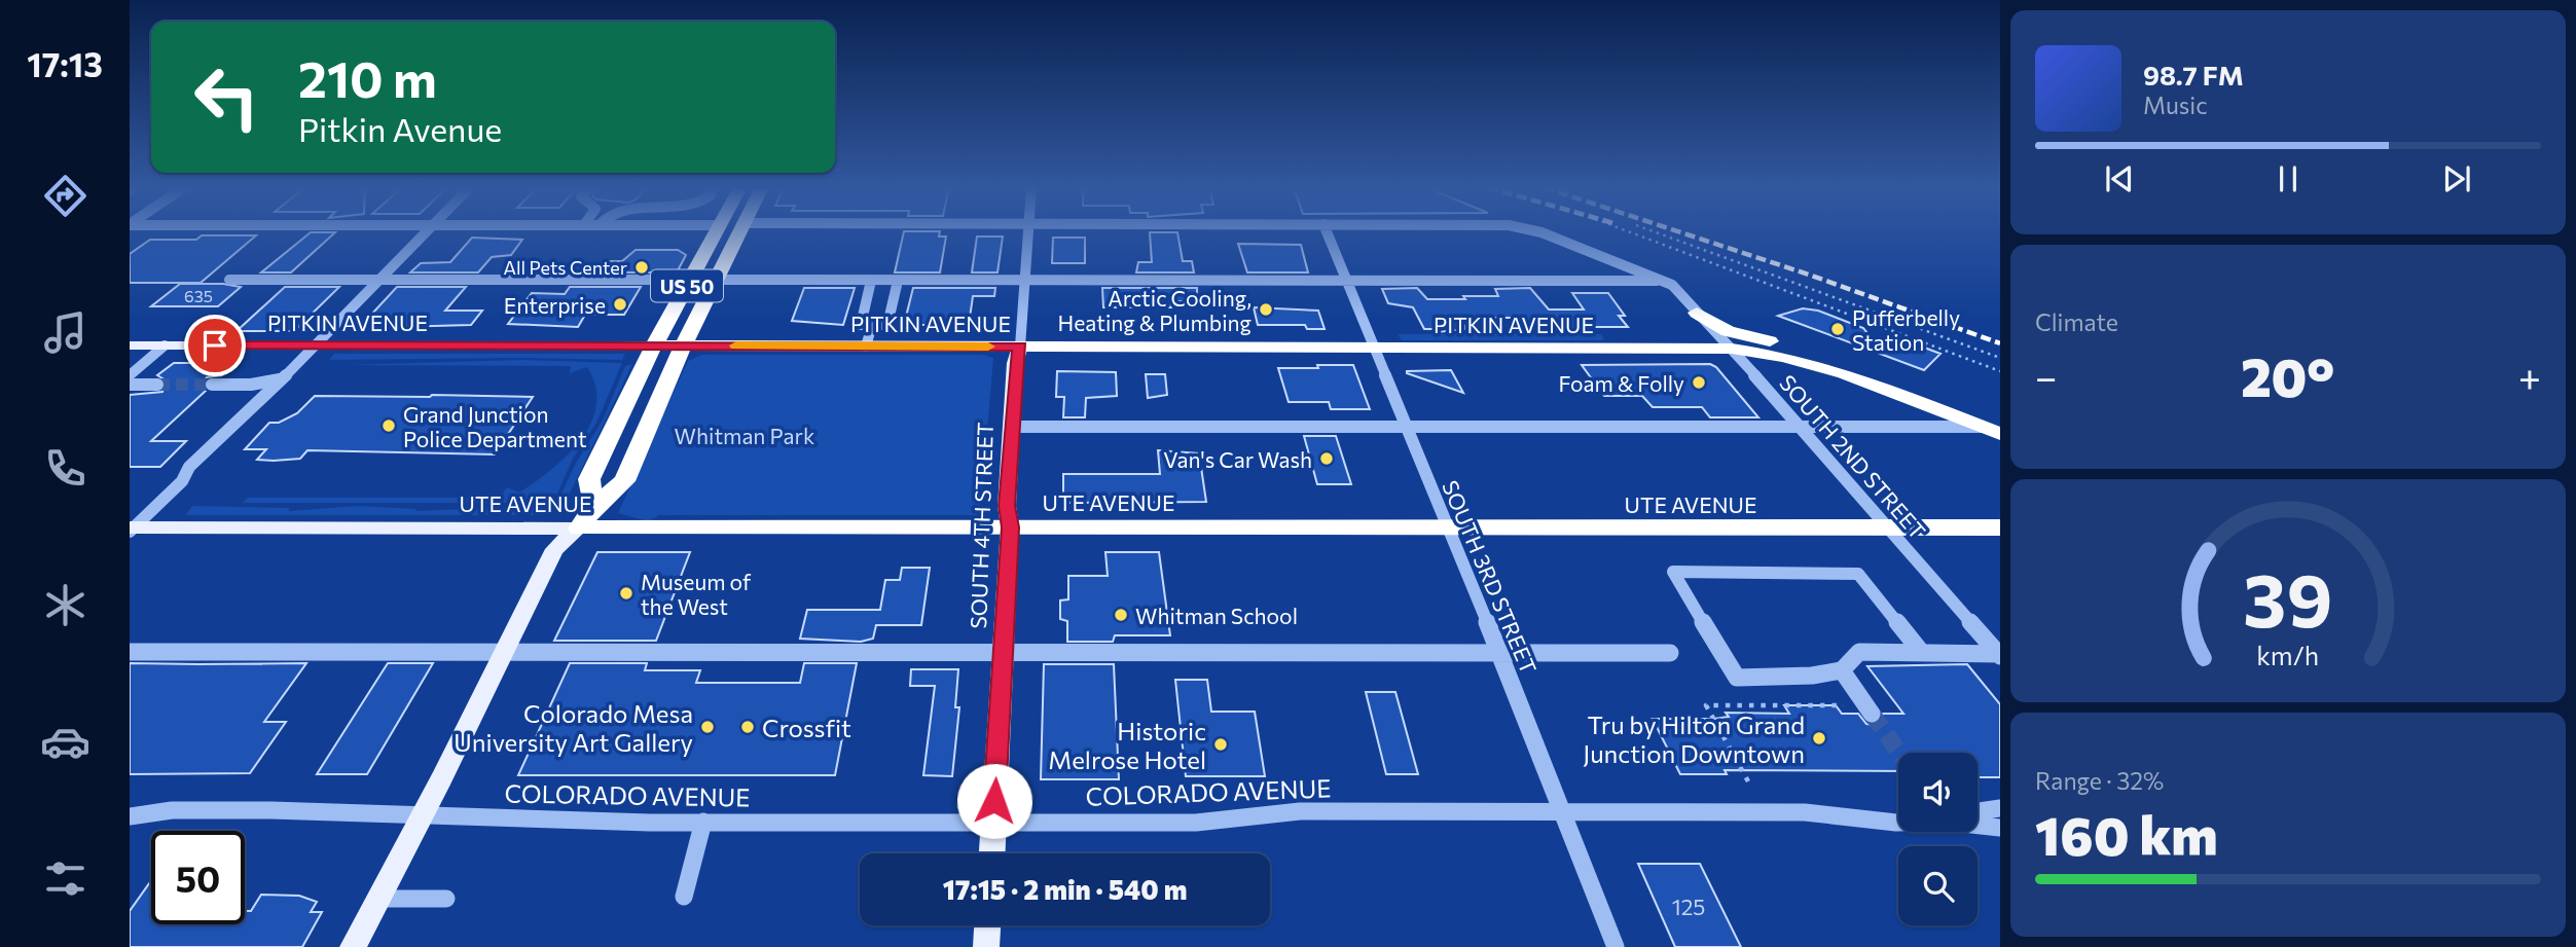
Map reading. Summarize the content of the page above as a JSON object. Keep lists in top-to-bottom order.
{
  "streets": {
    "highway": ["US 50", "PITKIN AVENUE", "UTE AVENUE"],
    "main road": ["SOUTH 4TH STREET"],
    "street": ["SOUTH 2ND STREET", "SOUTH 3RD STREET", "COLORADO AVENUE"]
  },
  "crossings": [
    ["US 50", "PITKIN AVENUE"],
    ["US 50", "UTE AVENUE"],
    ["PITKIN AVENUE", "SOUTH 2ND STREET"],
    ["PITKIN AVENUE", "SOUTH 4TH STREET"],
    ["PITKIN AVENUE", "SOUTH 3RD STREET"],
    ["SOUTH 2ND STREET", "UTE AVENUE"],
    ["UTE AVENUE", "SOUTH 4TH STREET"],
    ["UTE AVENUE", "SOUTH 3RD STREET"],
    ["SOUTH 4TH STREET", "COLORADO AVENUE"],
    ["SOUTH 3RD STREET", "COLORADO AVENUE"]
  ],
  "parks": ["Whitman Park"],
  "places": [
    "All Pets Center",
    "Enterprise",
    "Arctic Cooling, Heating & Plumbing",
    "Pufferbelly Station",
    "Foam & Folly",
    "Grand Junction Police Department",
    "Van's Car Wash",
    "Museum of the West",
    "Whitman School",
    "Colorado Mesa University Art Gallery",
    "Crossfit",
    "Tru by Hilton Grand Junction Downtown",
    "Historic Melrose Hotel"
  ],
  "house_numbers": ["635", "125"],
  "page": {
    "tabs": "17:13",
    "turn": ["210 m", "Pitkin Avenue"],
    "song": ["98.7 FM", "Music"],
    "tile": [
      "Climate",
      ["Range · 32%", "160 km"]
    ],
    "heat": ["−", "20°", "+"],
    "limit": "50",
    "trip": "17:15 · 2 min · 540 m",
    "gauge": ["39", "km/h"]
  }
}
